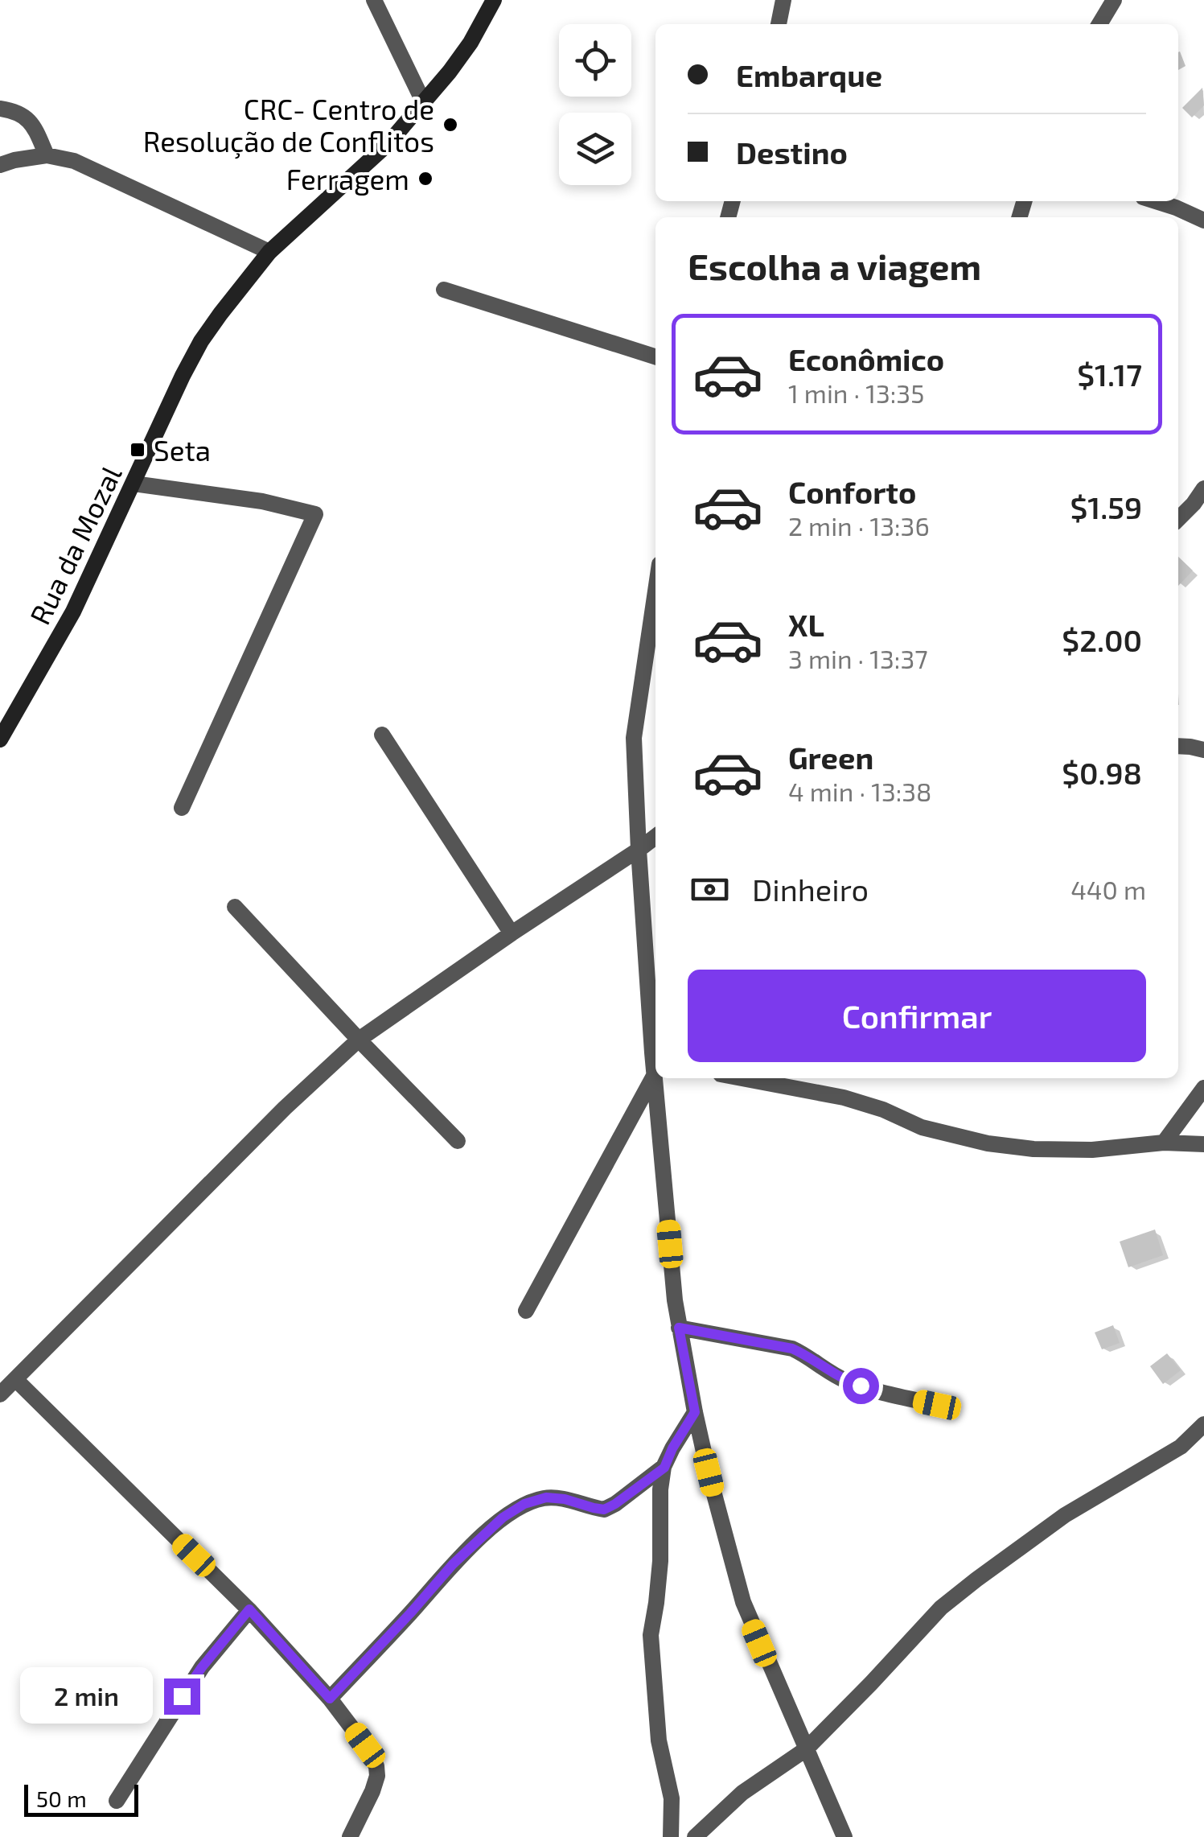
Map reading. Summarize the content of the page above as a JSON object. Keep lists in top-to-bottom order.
{
  "streets": {
    "main road": ["Rua da Mozal"]
  },
  "places": {
    "other": ["CRC- Centro de Resolução de Conflitos", "Ferragem"],
    "transit": ["Seta"]
  },
  "scale_bar": "50 m",
  "page": {
    "banner": ["Embarque", "Destino"],
    "heading": "Escolha a viagem",
    "list": [
      {
        "name": "Econômico",
        "note": "1 min · 13:35",
        "value": "$1.17"
      },
      {
        "name": "Conforto",
        "note": "2 min · 13:36",
        "value": "$1.59"
      },
      {
        "name": "XL",
        "note": "3 min · 13:37",
        "value": "$2.00"
      },
      {
        "name": "Green",
        "note": "4 min · 13:38",
        "value": "$0.98"
      }
    ],
    "pay": ["Dinheiro", "440 m"],
    "buttons": "Confirmar",
    "bubble": "2 min",
    "scale": "50 m"
  }
}
